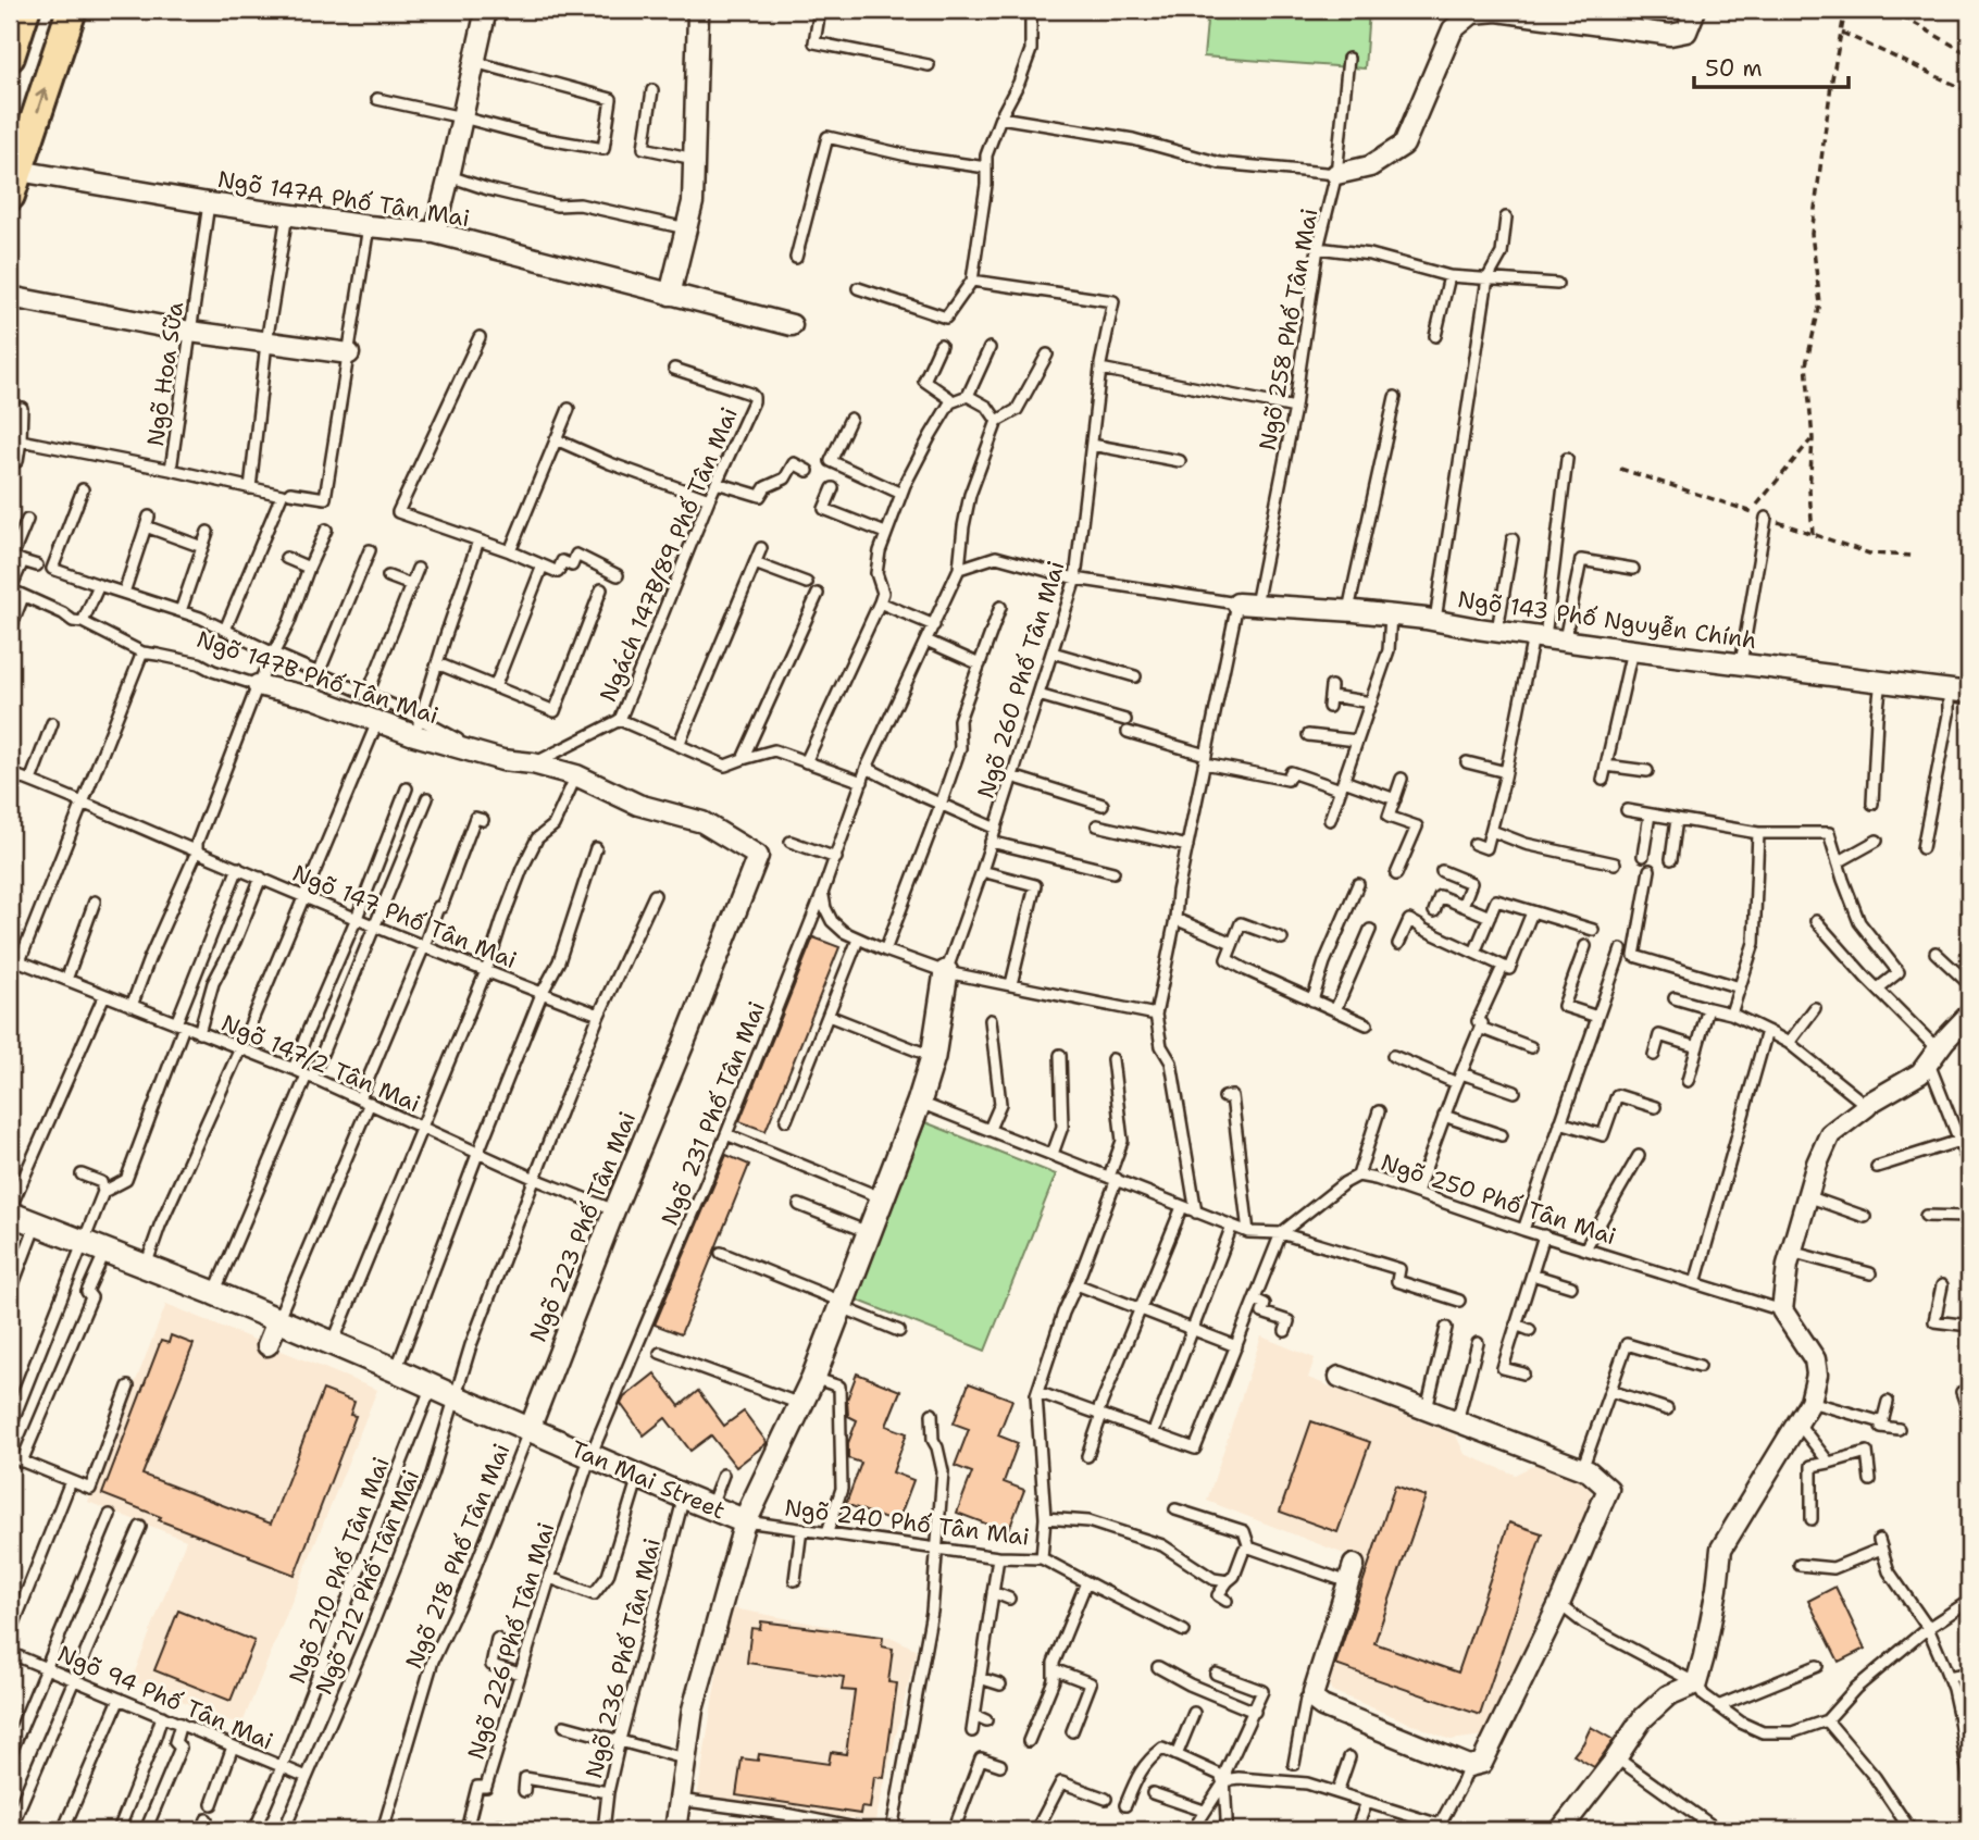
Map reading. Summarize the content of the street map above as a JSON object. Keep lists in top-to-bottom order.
{
  "streets": {
    "street": [
      "Ngõ 147A Phố Tân Mai",
      "Ngõ 143 Phố Nguyễn Chính",
      "Ngõ 147B Phố Tân Mai",
      "Ngõ 223 Phố Tân Mai",
      "Tan Mai Street"
    ],
    "lane": [
      "Ngõ 258 Phố Tân Mai",
      "Ngõ Hoa Sữa",
      "Ngách 147B/89 Phố Tân Mai",
      "Ngõ 260 Phố Tân Mai",
      "Ngõ 147 Phố Tân Mai",
      "Ngõ 147/2 Tân Mai",
      "Ngõ 231 Phố Tân Mai",
      "Ngõ 250 Phố Tân Mai",
      "Ngõ 240 Phố Tân Mai",
      "Ngõ 218 Phố Tân Mai",
      "Ngõ 210 Phố Tân Mai",
      "Ngõ 212 Phố Tân Mai",
      "Ngõ 226 Phố Tân Mai",
      "Ngõ 236 Phố Tân Mai",
      "Ngõ 94 Phố Tân Mai"
    ]
  },
  "crossings": [
    ["Ngõ 147A Phố Tân Mai", "Ngõ Hoa Sữa"],
    ["Ngõ 258 Phố Tân Mai", "Ngõ 143 Phố Nguyễn Chính"],
    ["Ngõ Hoa Sữa", "Ngõ 147B Phố Tân Mai"],
    ["Ngõ 147B Phố Tân Mai", "Ngõ 223 Phố Tân Mai"],
    ["Ngõ 260 Phố Tân Mai", "Tan Mai Street"],
    ["Ngõ 147 Phố Tân Mai", "Ngõ 212 Phố Tân Mai"],
    ["Ngõ 147/2 Tân Mai", "Ngõ 223 Phố Tân Mai"],
    ["Ngõ 147/2 Tân Mai", "Ngõ 212 Phố Tân Mai"],
    ["Ngõ 231 Phố Tân Mai", "Tan Mai Street"],
    ["Ngõ 231 Phố Tân Mai", "Ngõ 226 Phố Tân Mai"],
    ["Ngõ 223 Phố Tân Mai", "Tan Mai Street"],
    ["Ngõ 223 Phố Tân Mai", "Ngõ 218 Phố Tân Mai"],
    ["Tan Mai Street", "Ngõ 240 Phố Tân Mai"],
    ["Tan Mai Street", "Ngõ 218 Phố Tân Mai"],
    ["Tan Mai Street", "Ngõ 210 Phố Tân Mai"],
    ["Tan Mai Street", "Ngõ 212 Phố Tân Mai"],
    ["Tan Mai Street", "Ngõ 226 Phố Tân Mai"],
    ["Tan Mai Street", "Ngõ 236 Phố Tân Mai"],
    ["Ngõ 210 Phố Tân Mai", "Ngõ 94 Phố Tân Mai"],
    ["Ngõ 212 Phố Tân Mai", "Ngõ 94 Phố Tân Mai"]
  ],
  "scale_bar": "50 m"
}
